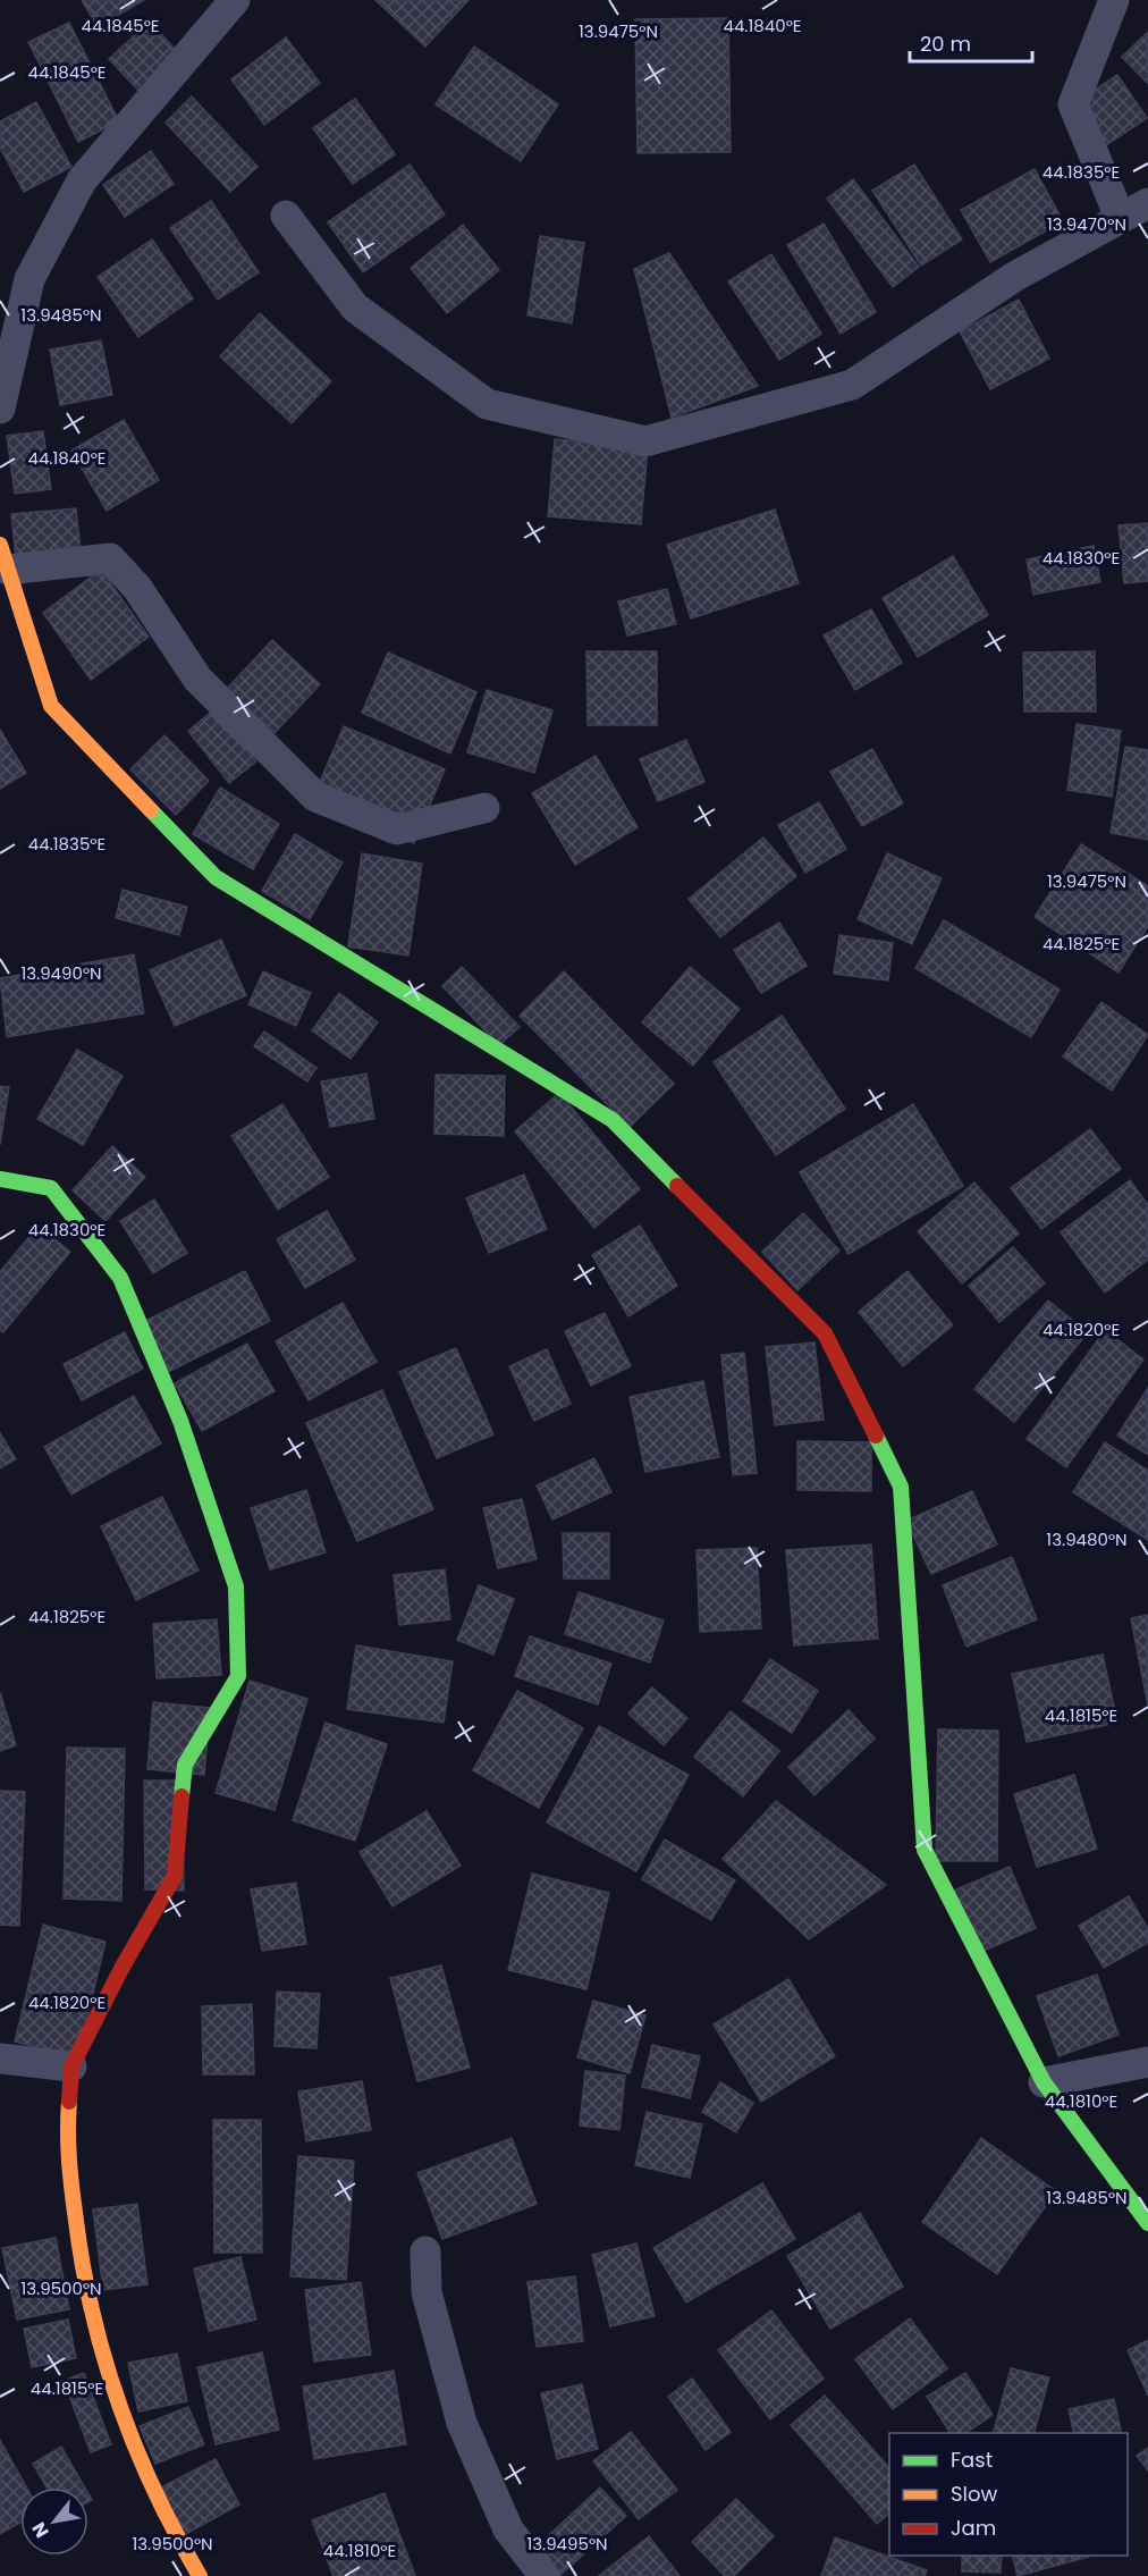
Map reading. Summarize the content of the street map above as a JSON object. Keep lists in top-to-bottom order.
{
  "legend": ["Fast", "Slow", "Jam"],
  "scale_bar": "20 m",
  "north": "bottom left",
  "coordinates": [
    "44.1845°E",
    "44.1840°E",
    "13.9475°N",
    "44.1835°E",
    "13.9470°N",
    "13.9485°N",
    "44.1830°E",
    "44.1825°E",
    "13.9490°N",
    "44.1820°E",
    "13.9480°N",
    "44.1815°E",
    "44.1810°E",
    "13.9500°N",
    "13.9495°N"
  ]
}
